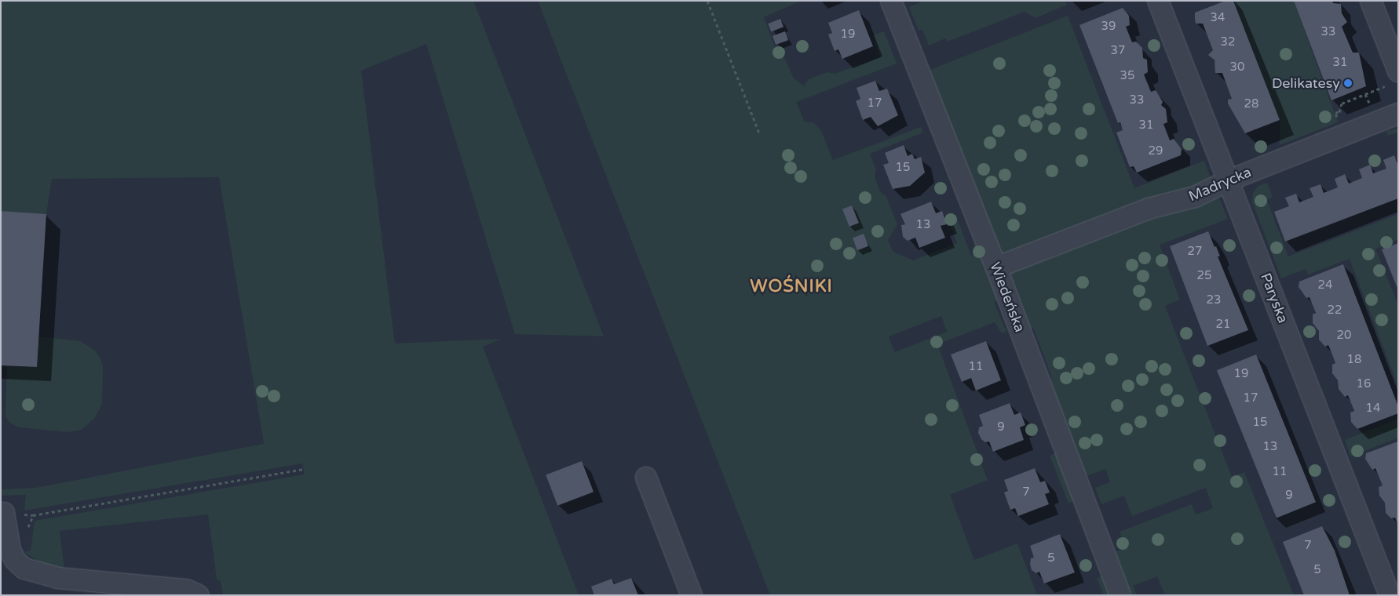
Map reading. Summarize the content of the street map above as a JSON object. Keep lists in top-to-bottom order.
{
  "streets": {
    "street": ["Madrycka", "Wiedeńska", "Paryska"]
  },
  "crossings": [
    ["Madrycka", "Wiedeńska"],
    ["Madrycka", "Paryska"]
  ],
  "districts": ["WOŚNIKI"],
  "places": ["Delikatesy"],
  "house_numbers": [
    "34",
    "39",
    "33",
    "19",
    "32",
    "37",
    "31",
    "30",
    "35",
    "33",
    "17",
    "28",
    "31",
    "29",
    "15",
    "13",
    "27",
    "25",
    "24",
    "23",
    "22",
    "21",
    "20",
    "18",
    "11",
    "19",
    "16",
    "17",
    "14",
    "15",
    "9",
    "13",
    "11",
    "7",
    "9",
    "7",
    "5",
    "5"
  ]
}
